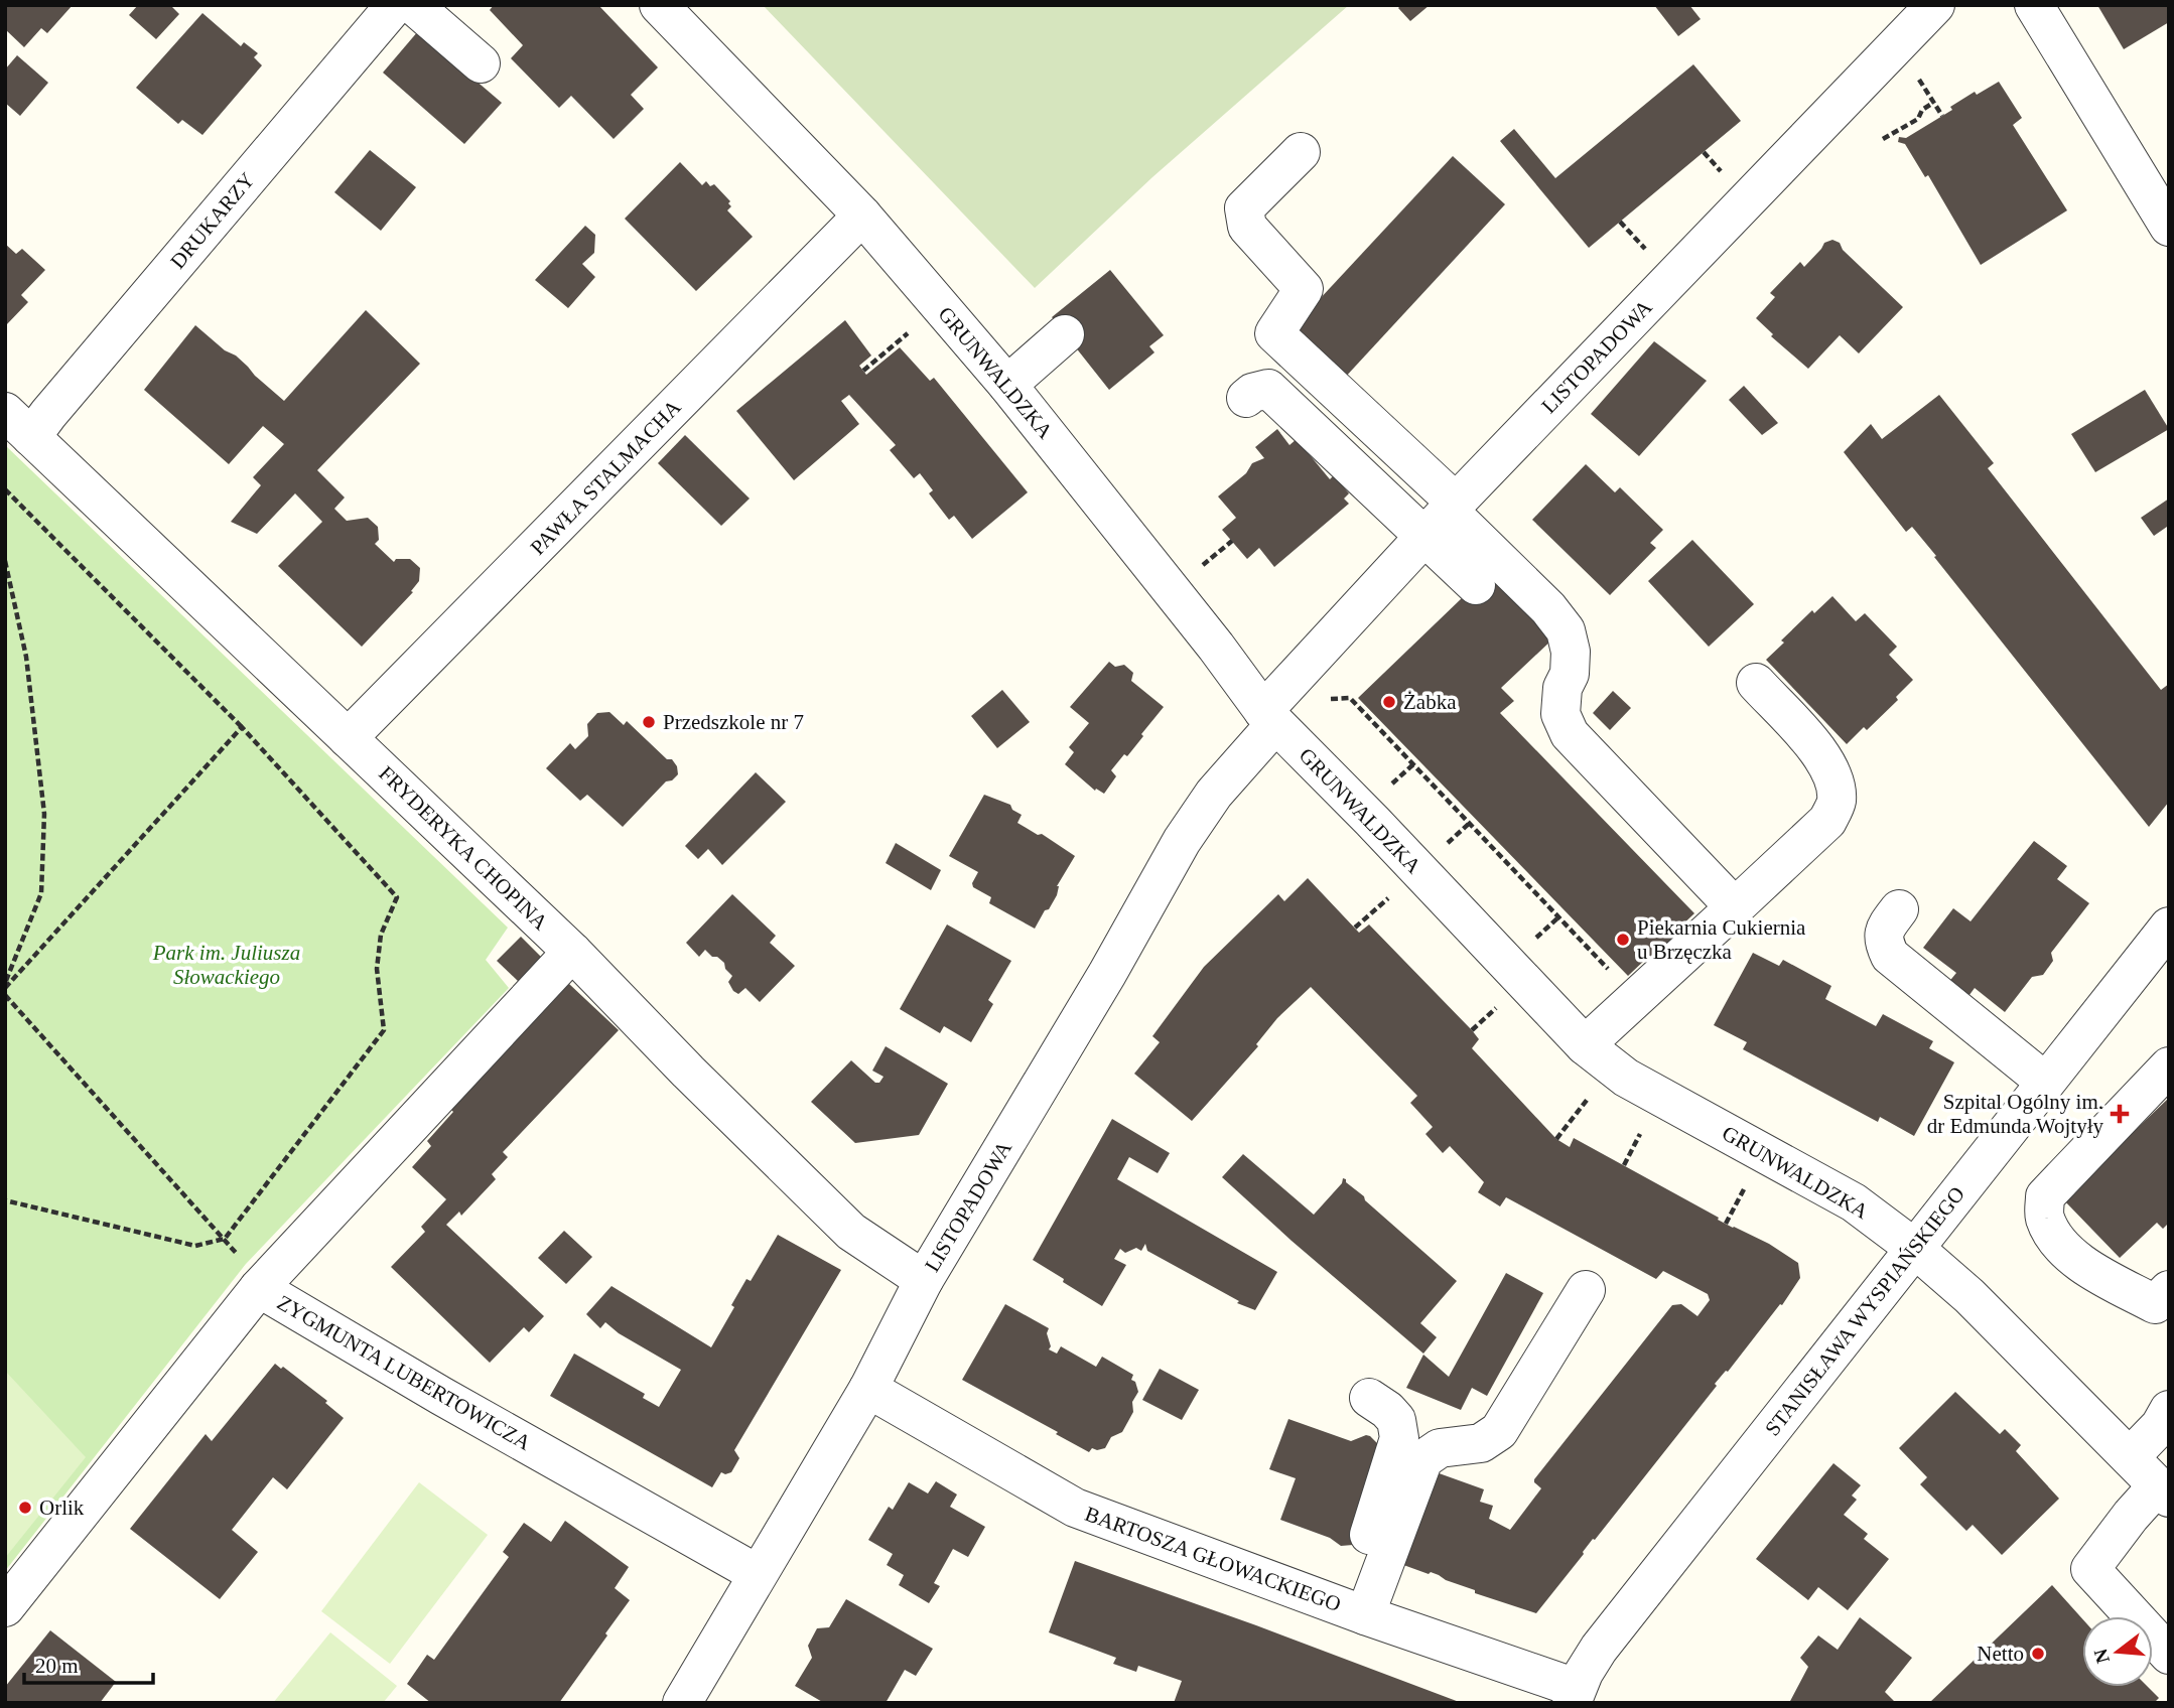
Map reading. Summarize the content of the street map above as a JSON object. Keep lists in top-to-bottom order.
{
  "streets": {
    "street": [
      "DRUKARZY",
      "LISTOPADOWA",
      "GRUNWALDZKA",
      "PAWŁA STALMACHA",
      "FRYDERYKA CHOPINA",
      "STANISŁAWA WYSPIAŃSKIEGO",
      "ZYGMUNTA LUBERTOWICZA",
      "BARTOSZA GŁOWACKIEGO"
    ]
  },
  "crossings": [
    ["DRUKARZY", "FRYDERYKA CHOPINA"],
    ["LISTOPADOWA", "GRUNWALDZKA"],
    ["LISTOPADOWA", "FRYDERYKA CHOPINA"],
    ["LISTOPADOWA", "ZYGMUNTA LUBERTOWICZA"],
    ["LISTOPADOWA", "BARTOSZA GŁOWACKIEGO"],
    ["GRUNWALDZKA", "PAWŁA STALMACHA"],
    ["GRUNWALDZKA", "STANISŁAWA WYSPIAŃSKIEGO"],
    ["PAWŁA STALMACHA", "FRYDERYKA CHOPINA"],
    ["STANISŁAWA WYSPIAŃSKIEGO", "BARTOSZA GŁOWACKIEGO"]
  ],
  "parks": ["Park im. Juliusza Słowackiego"],
  "places": {
    "other": [
      "Żabka",
      "Przedszkole nr 7",
      "Piekarnia Cukiernia u Brzęczka",
      "Orlik",
      "Netto"
    ],
    "health": ["Szpital Ogólny im. dr Edmunda Wojtyły"]
  },
  "scale_bar": "20 m",
  "north": "left"
}
